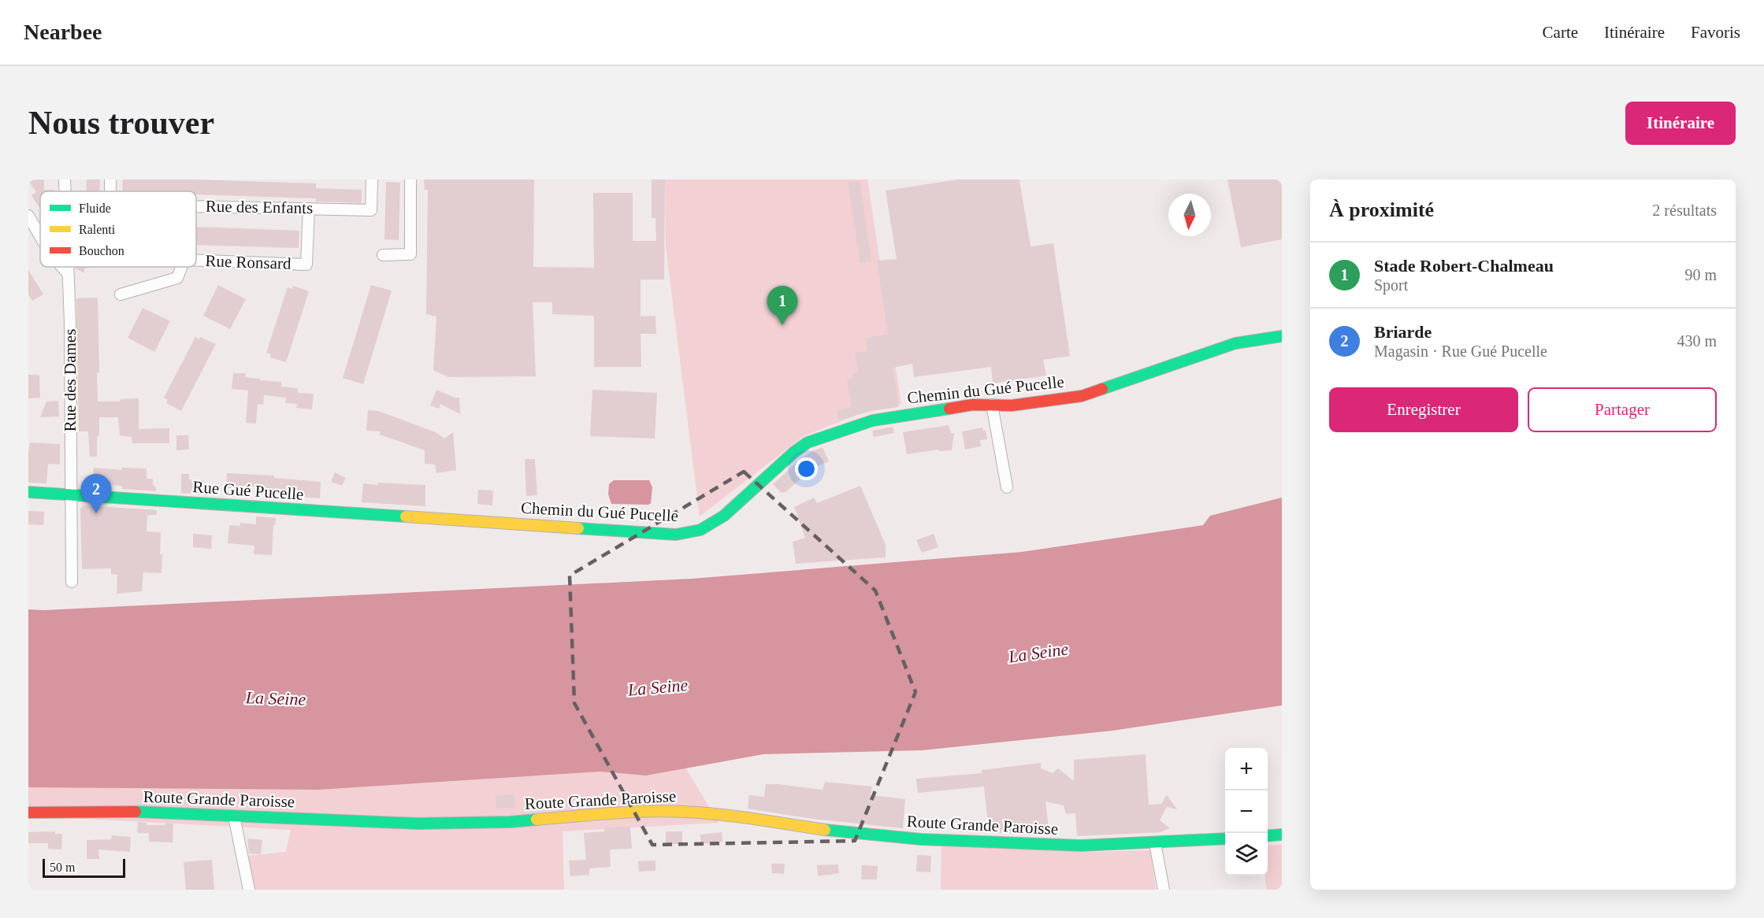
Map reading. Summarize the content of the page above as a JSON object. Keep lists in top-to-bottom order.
{
  "streets": {
    "street": [
      "Rue des Enfants",
      "Rue Ronsard",
      "Rue des Dames",
      "Chemin du Gué Pucelle",
      "Rue Gué Pucelle",
      "Route Grande Paroisse"
    ]
  },
  "crossings": [
    ["Rue des Enfants", "Rue Ronsard"],
    ["Rue des Dames", "Rue Gué Pucelle"],
    ["Chemin du Gué Pucelle", "Rue Gué Pucelle"]
  ],
  "water": ["La Seine"],
  "legend": ["Fluide", "Ralenti", "Bouchon"],
  "scale_bar": "50 m",
  "north": "bottom",
  "page": {
    "header": "Nearbee",
    "nav": ["Carte", "Itinéraire", "Favoris"],
    "buttons": [
      "Itinéraire",
      ["Enregistrer", "Partager"]
    ],
    "title": "Nous trouver",
    "heading": ["À proximité", "2 résultats"],
    "list": [
      {
        "mark": "1",
        "name": "Stade Robert-Chalmeau",
        "note": "Sport",
        "value": "90 m"
      },
      {
        "mark": "2",
        "name": "Briarde",
        "note": "Magasin · Rue Gué Pucelle",
        "value": "430 m"
      }
    ],
    "pins": ["1", "2"],
    "map_buttons": ["+", "−"],
    "scale": "50 m"
  }
}
